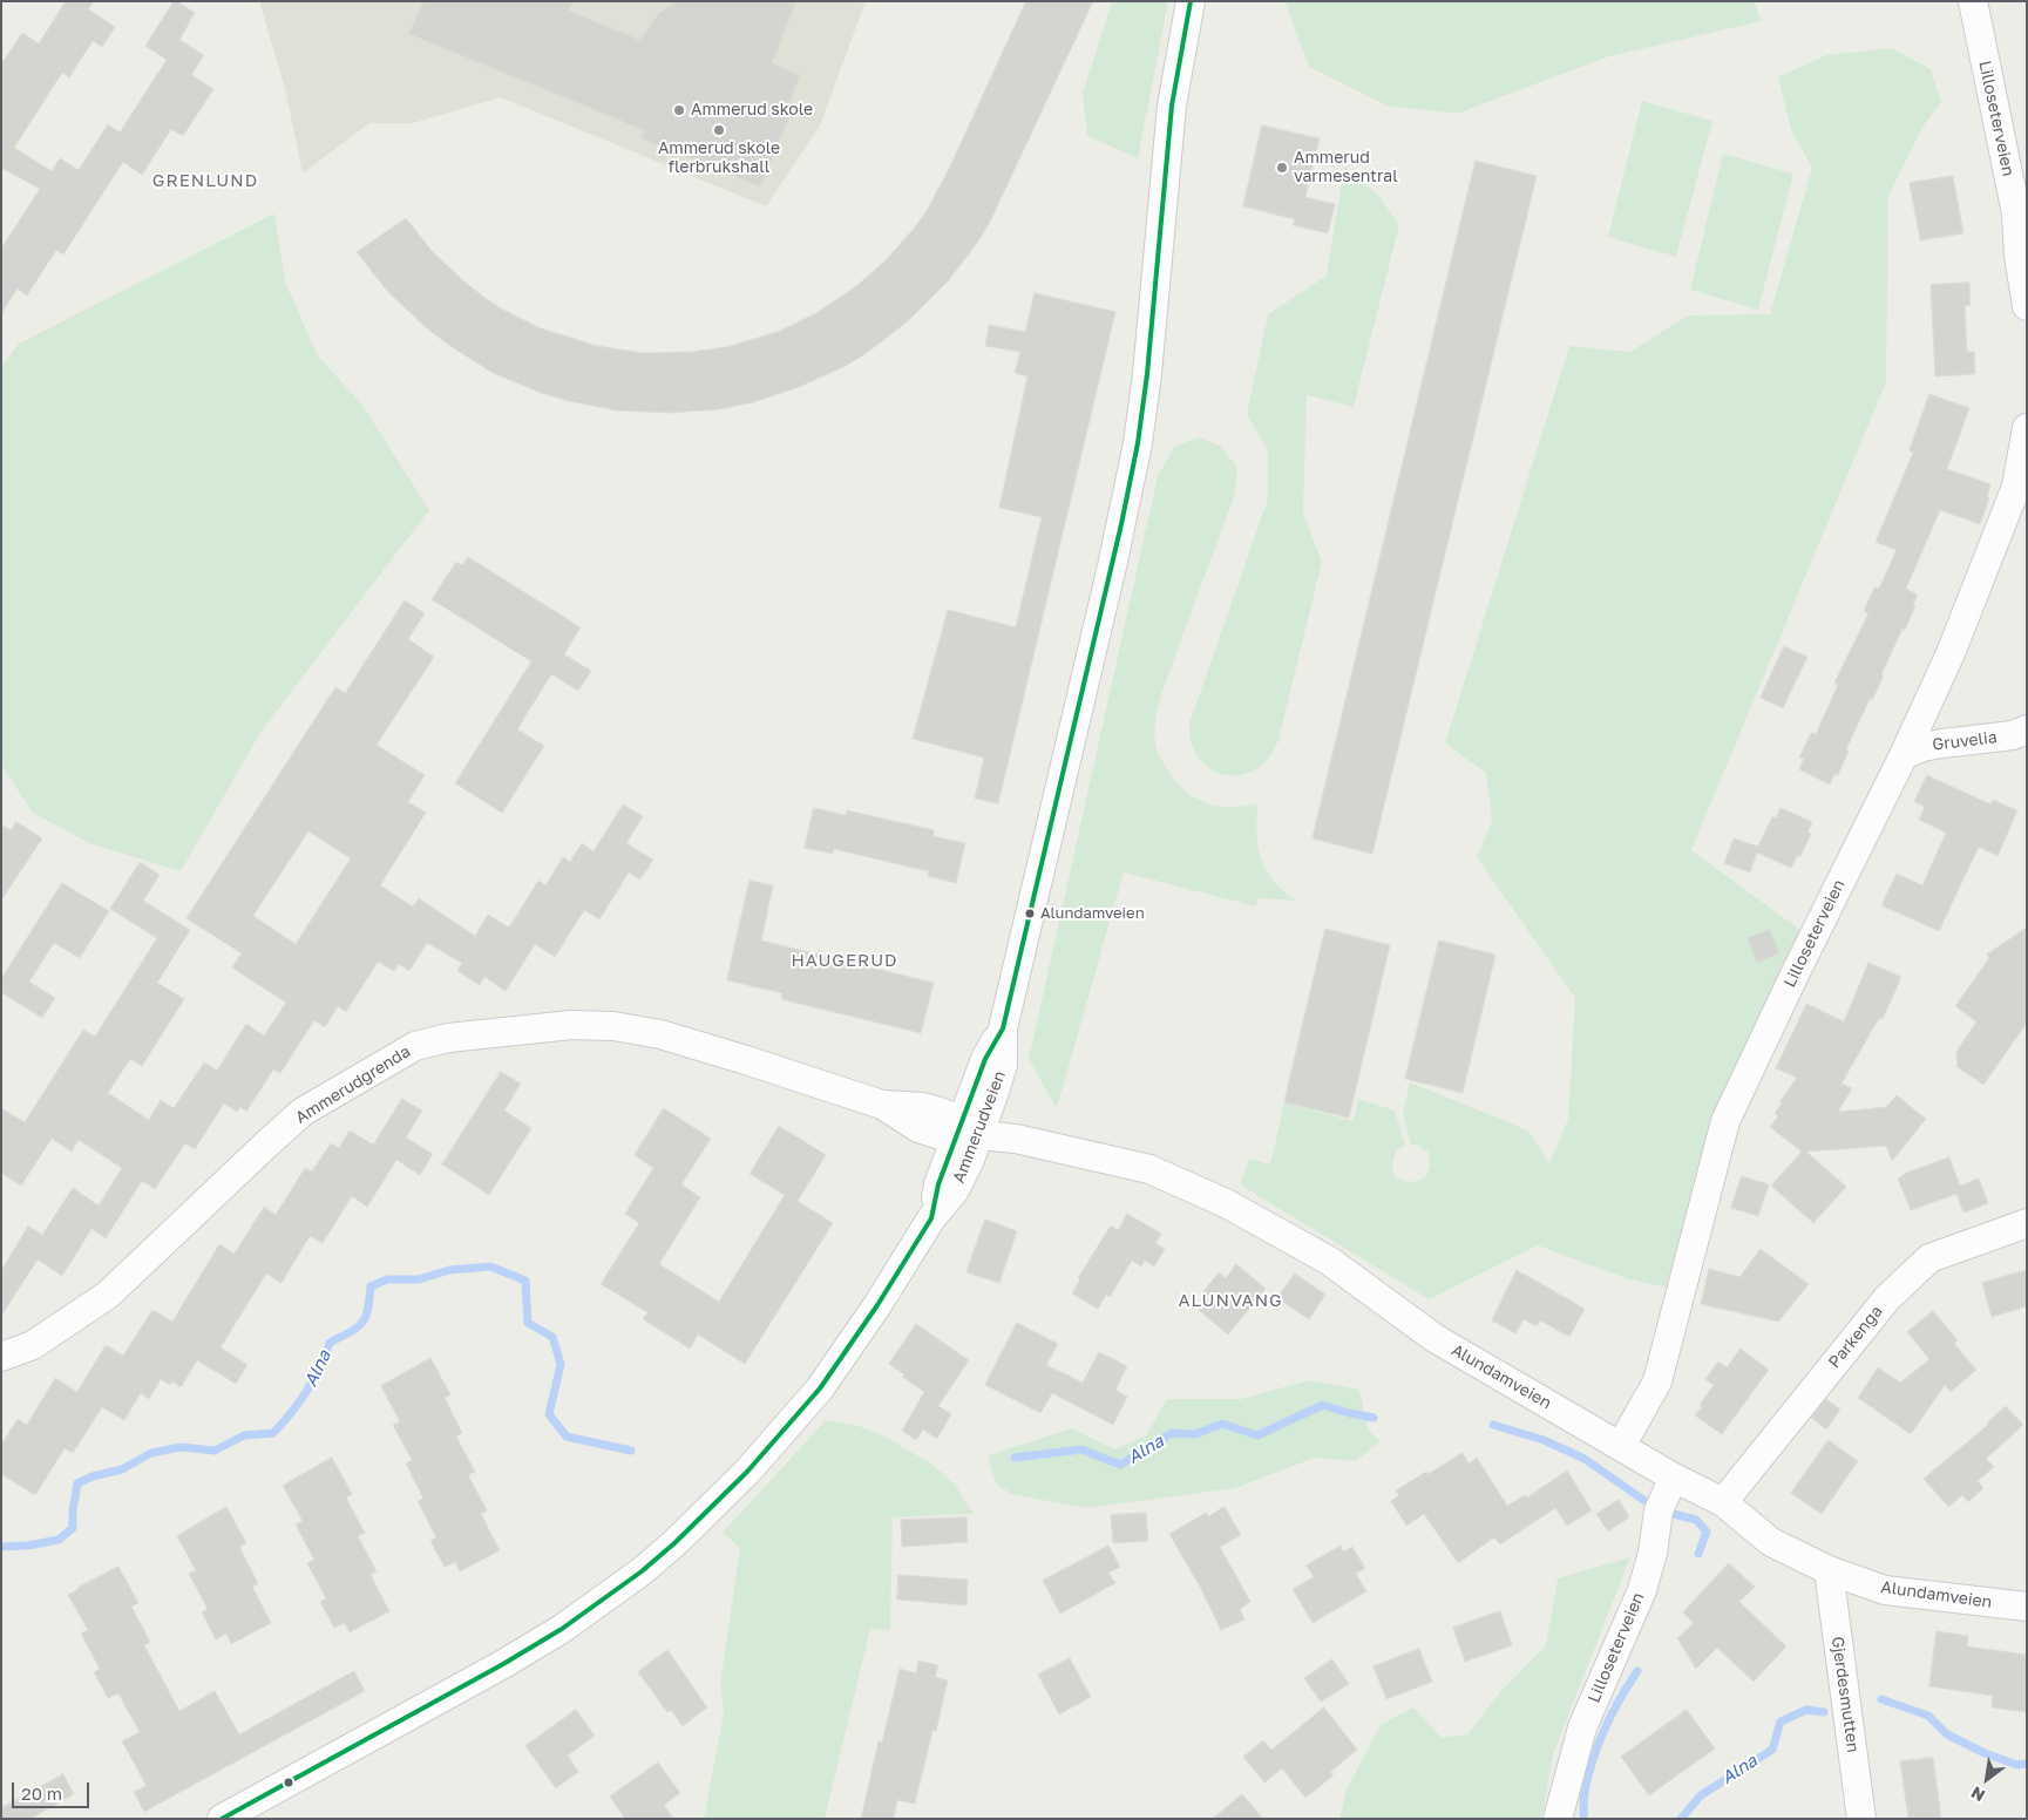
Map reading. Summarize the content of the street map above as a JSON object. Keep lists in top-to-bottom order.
{
  "streets": {
    "street": [
      "Lilloseterveien",
      "Gruvelia",
      "Ammerudgrenda",
      "Ammerudveien",
      "Parkenga",
      "Alundamveien",
      "Gjerdesmutten"
    ]
  },
  "crossings": [
    ["Lilloseterveien", "Gruvelia"],
    ["Lilloseterveien", "Alundamveien"],
    ["Ammerudgrenda", "Alundamveien"],
    ["Ammerudveien", "Alundamveien"],
    ["Parkenga", "Alundamveien"],
    ["Alundamveien", "Gjerdesmutten"]
  ],
  "districts": ["GRENLUND", "HAUGERUD", "ALUNVANG"],
  "water": ["Alna"],
  "places": [
    "Ammerud skole",
    "Ammerud skole flerbrukshall",
    "Ammerud varmesentral",
    "Alundamveien"
  ],
  "scale_bar": "20 m",
  "north": "bottom left"
}
